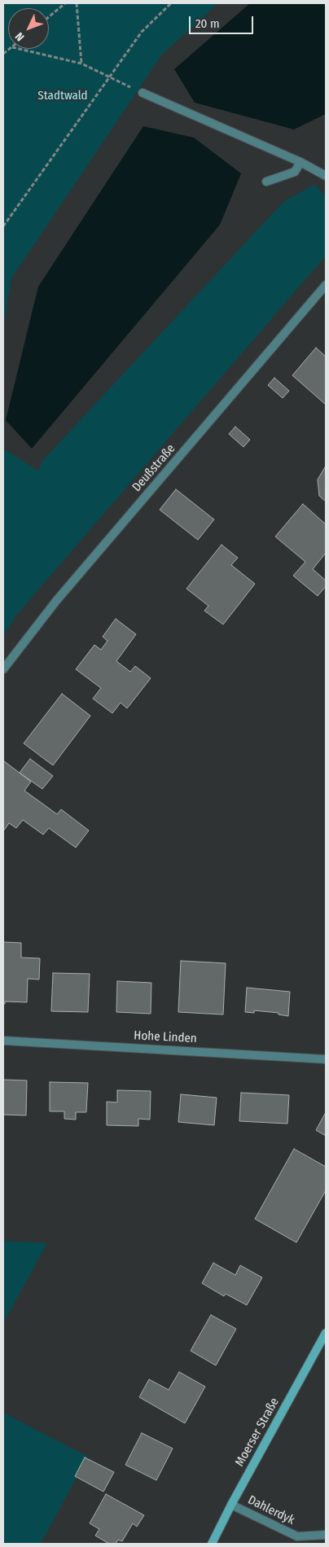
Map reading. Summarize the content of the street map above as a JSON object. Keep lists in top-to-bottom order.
{
  "streets": {
    "main road": ["Moerser Straße"],
    "street": ["Deußstraße", "Hohe Linden", "Dahlerdyk"]
  },
  "crossings": [
    ["Moerser Straße", "Dahlerdyk"]
  ],
  "parks": ["Stadtwald"],
  "scale_bar": "20 m",
  "north": "bottom left"
}
